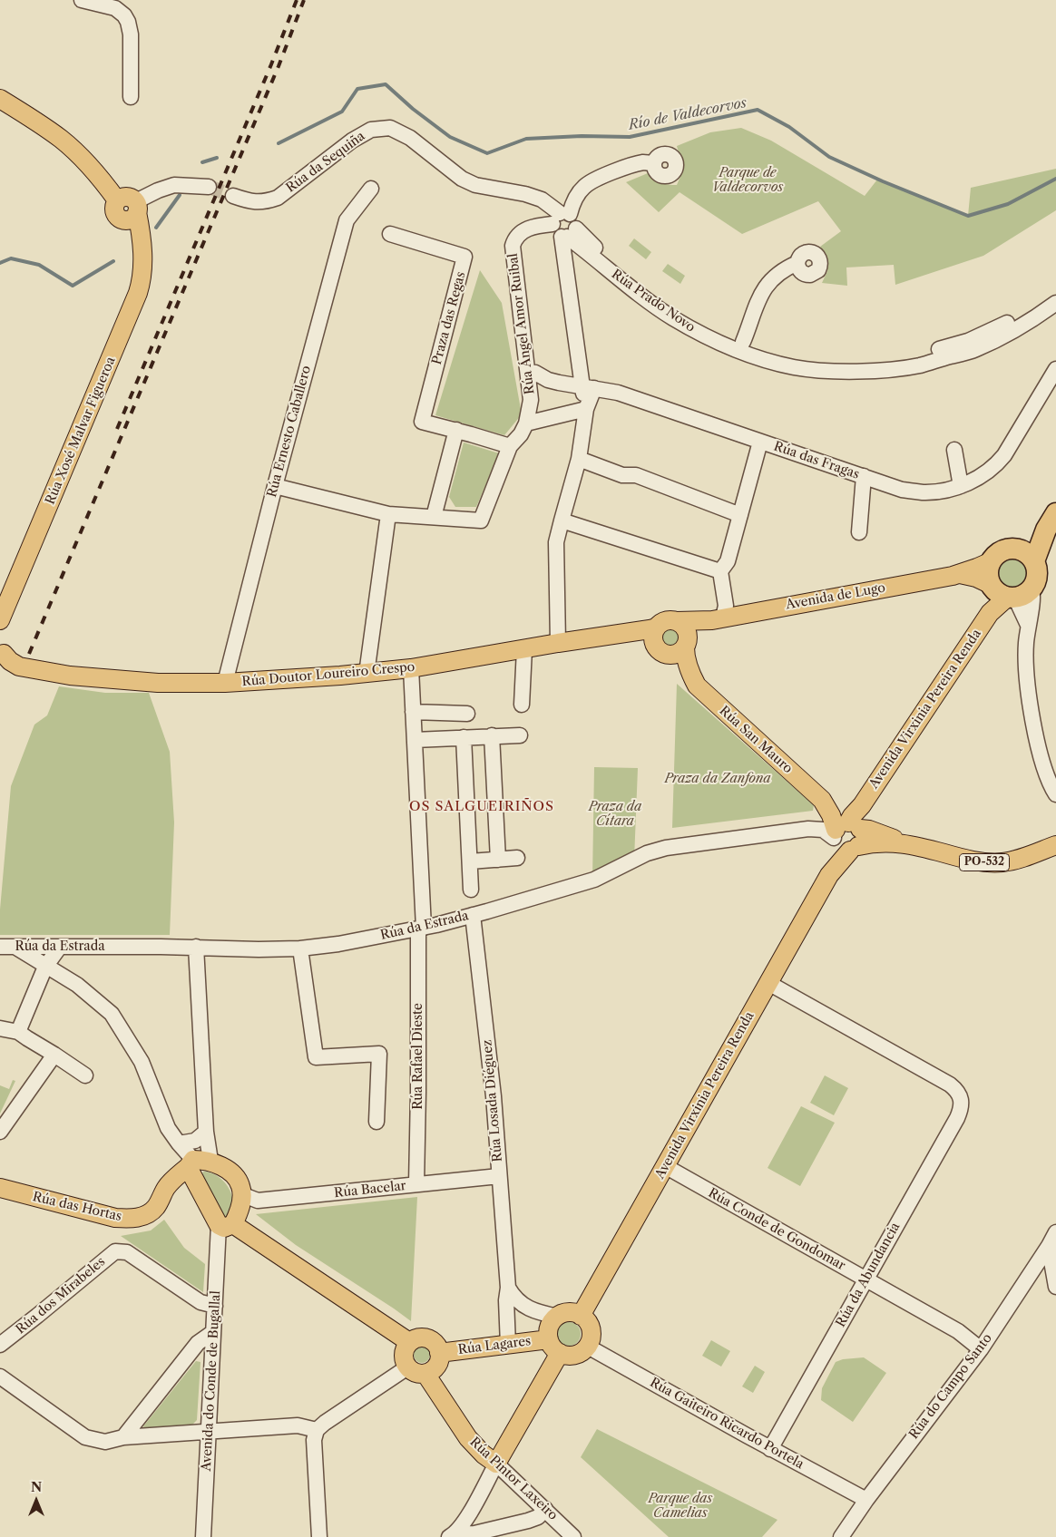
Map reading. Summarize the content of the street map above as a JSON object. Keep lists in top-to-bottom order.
{
  "streets": {
    "main road": [
      "Rúa Xosé Malvar Figueroa",
      "Avenida de Lugo",
      "Rúa Doutor Loureiro Crespo",
      "Avenida Virxinia Pereira Renda",
      "Rúa San Mauro",
      "PO-532",
      "Rúa das Hortas",
      "Rúa Lagares",
      "Rúa Pintor Laxeiro"
    ],
    "street": [
      "Rúa da Sequiña",
      "Rúa Prado Novo",
      "Praza das Regas",
      "Rúa Ángel Amor Ruibal",
      "Rúa Ernesto Caballero",
      "Rúa das Fragas",
      "Rúa da Estrada",
      "Rúa Rafael Dieste",
      "Rúa Losada Diéguez",
      "Rúa Bacelar",
      "Rúa Conde de Gondomar",
      "Rúa da Abundancia",
      "Rúa dos Mirabeles",
      "Avenida do Conde de Bugallal",
      "Rúa do Campo Santo",
      "Rúa Gaiteiro Ricardo Portela"
    ]
  },
  "crossings": [
    ["Rúa da Sequiña", "Rúa Ángel Amor Ruibal"],
    ["Praza das Regas", "Rúa Ángel Amor Ruibal"],
    ["Rúa Ángel Amor Ruibal", "Rúa das Fragas"],
    ["Rúa Ernesto Caballero", "Rúa Doutor Loureiro Crespo"],
    ["Avenida de Lugo", "Rúa Doutor Loureiro Crespo"],
    ["Avenida de Lugo", "Avenida Virxinia Pereira Renda"],
    ["Avenida de Lugo", "Rúa San Mauro"],
    ["Rúa Doutor Loureiro Crespo", "Rúa San Mauro"],
    ["Rúa Doutor Loureiro Crespo", "Rúa Rafael Dieste"],
    ["Avenida Virxinia Pereira Renda", "Rúa San Mauro"],
    ["Avenida Virxinia Pereira Renda", "PO-532"],
    ["Avenida Virxinia Pereira Renda", "Rúa da Estrada"],
    ["Avenida Virxinia Pereira Renda", "Rúa Conde de Gondomar"],
    ["Avenida Virxinia Pereira Renda", "Rúa da Abundancia"],
    ["Avenida Virxinia Pereira Renda", "Rúa Lagares"],
    ["Avenida Virxinia Pereira Renda", "Rúa Gaiteiro Ricardo Portela"],
    ["Rúa San Mauro", "PO-532"],
    ["Rúa San Mauro", "Rúa da Estrada"],
    ["PO-532", "Rúa da Estrada"],
    ["Rúa da Estrada", "Rúa Rafael Dieste"],
    ["Rúa da Estrada", "Rúa Losada Diéguez"],
    ["Rúa Rafael Dieste", "Rúa Bacelar"],
    ["Rúa Losada Diéguez", "Rúa Bacelar"],
    ["Rúa Losada Diéguez", "Rúa Lagares"],
    ["Rúa Conde de Gondomar", "Rúa da Abundancia"],
    ["Rúa Conde de Gondomar", "Rúa do Campo Santo"],
    ["Rúa da Abundancia", "Rúa Gaiteiro Ricardo Portela"],
    ["Rúa dos Mirabeles", "Avenida do Conde de Bugallal"],
    ["Rúa Lagares", "Rúa Gaiteiro Ricardo Portela"],
    ["Rúa Lagares", "Rúa Pintor Laxeiro"],
    ["Rúa do Campo Santo", "Rúa Gaiteiro Ricardo Portela"]
  ],
  "districts": ["OS SALGUEIRIÑOS"],
  "water": ["Río de Valdecorvos"],
  "parks": [
    "Parque de Valdecorvos",
    "Praza da Zanfona",
    "Praza da Cítara",
    "Parque das Camelias"
  ],
  "north": "top"
}
